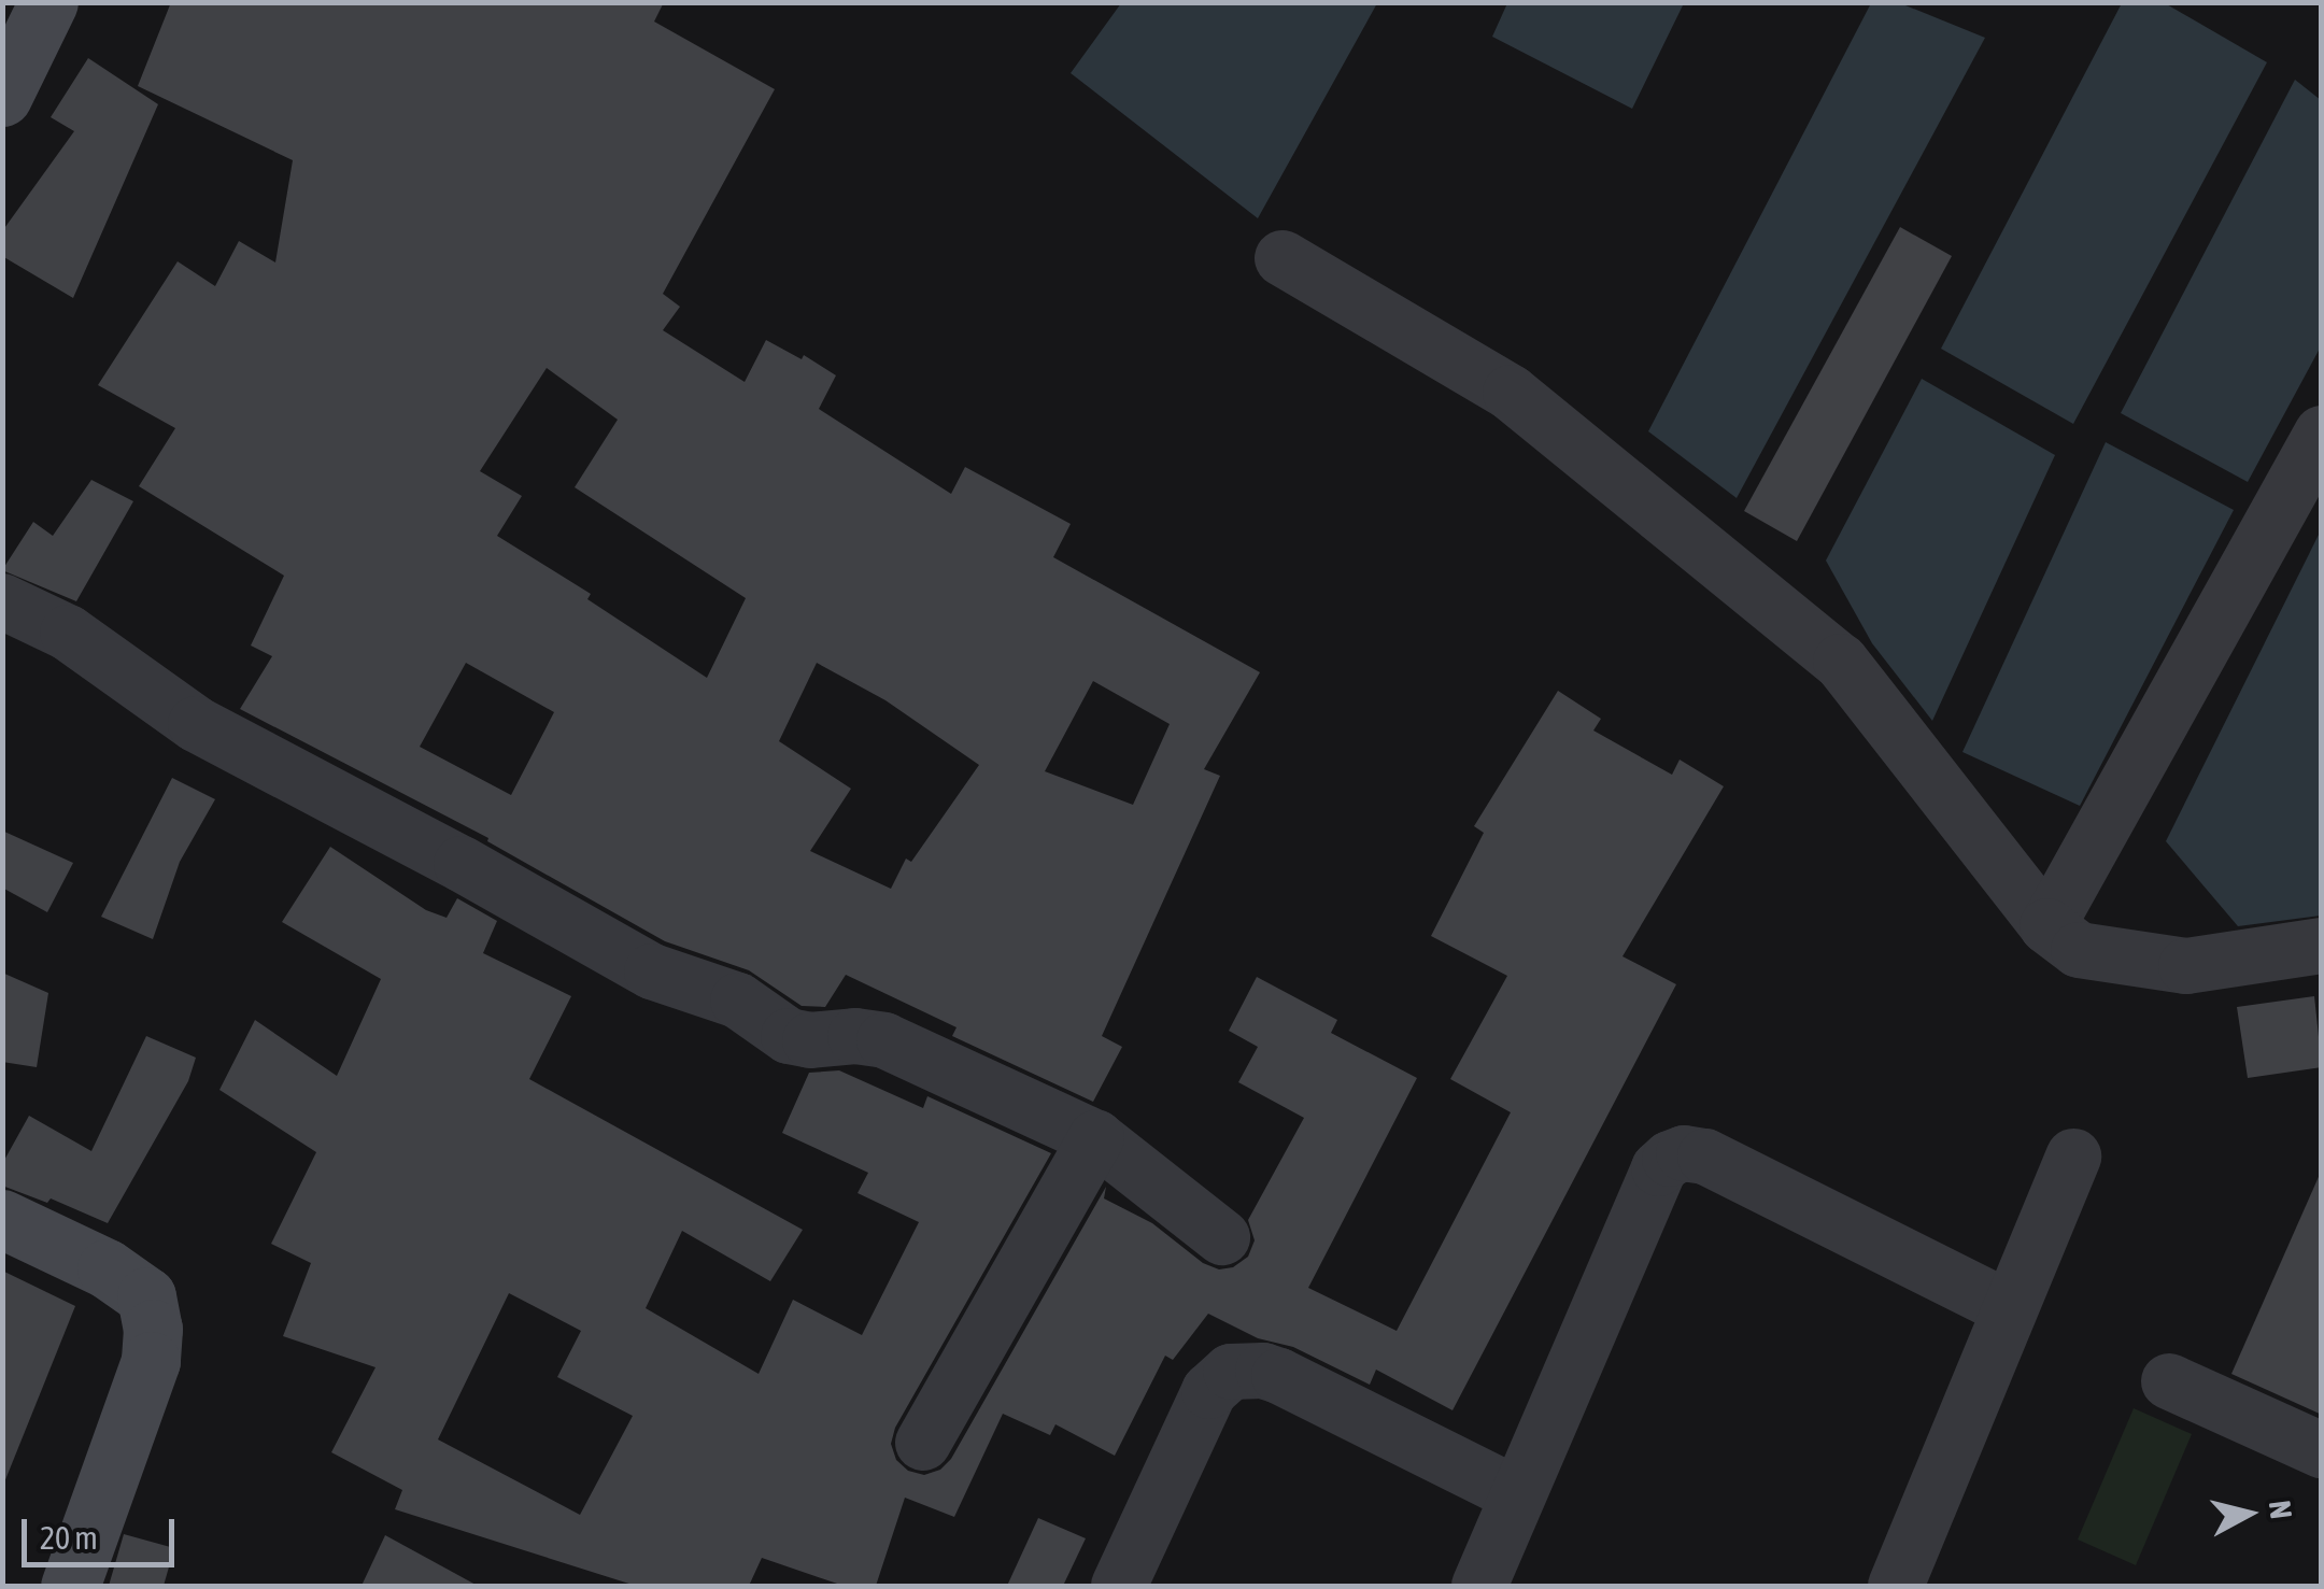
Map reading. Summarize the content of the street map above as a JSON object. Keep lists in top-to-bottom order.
{
  "scale_bar": "20 m",
  "north": "right"
}
